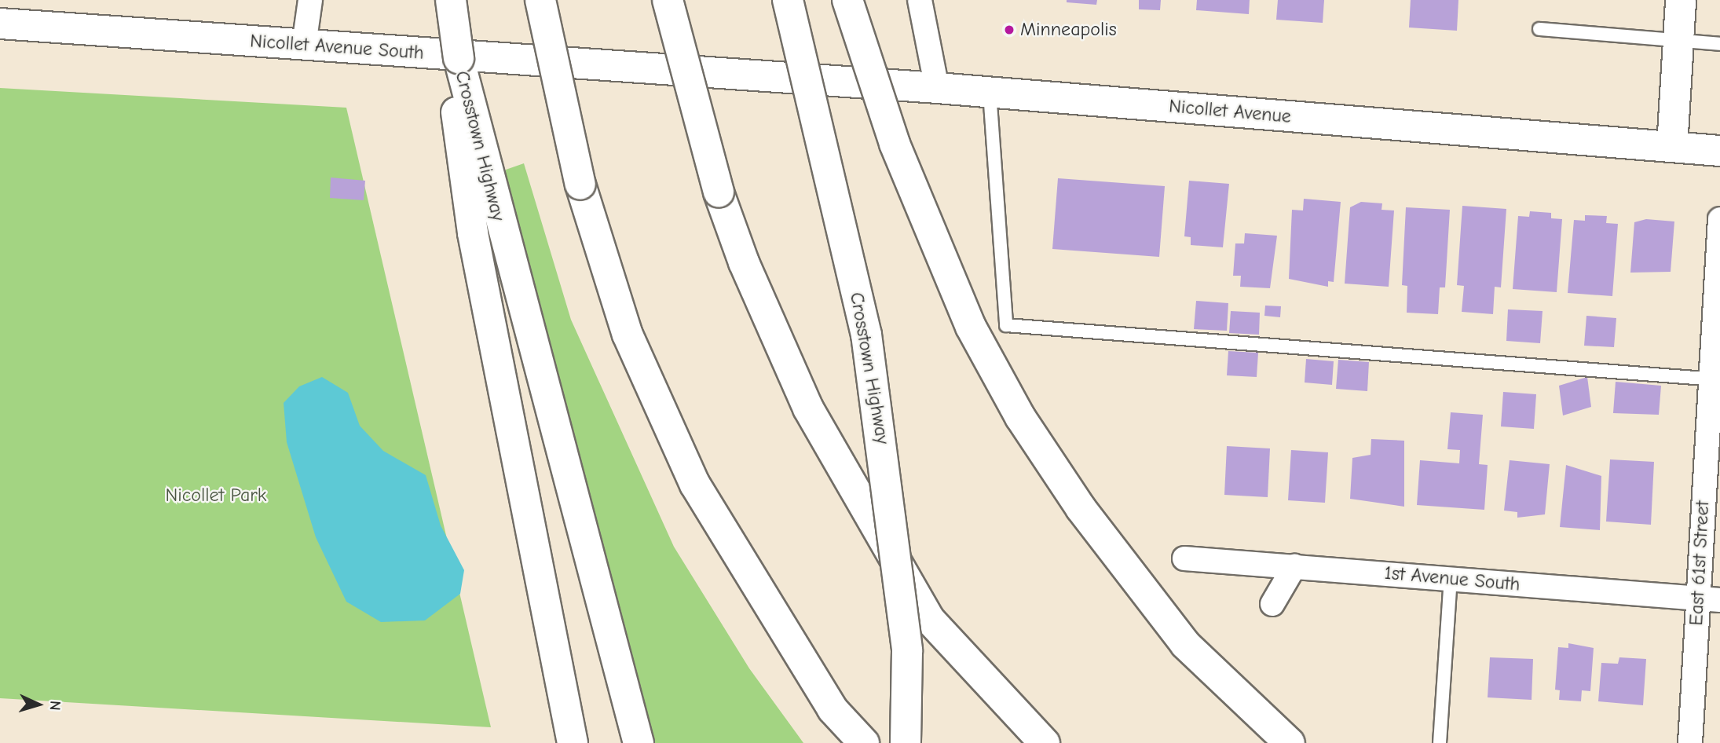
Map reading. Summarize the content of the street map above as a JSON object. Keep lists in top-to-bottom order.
{
  "streets": {
    "main road": ["Nicollet Avenue South", "Nicollet Avenue", "Crosstown Highway"],
    "street": ["East 61st Street", "1st Avenue South"]
  },
  "crossings": [
    ["Nicollet Avenue South", "Nicollet Avenue"],
    ["East 61st Street", "1st Avenue South"]
  ],
  "parks": ["Nicollet Park"],
  "places": ["Minneapolis"],
  "north": "right"
}
